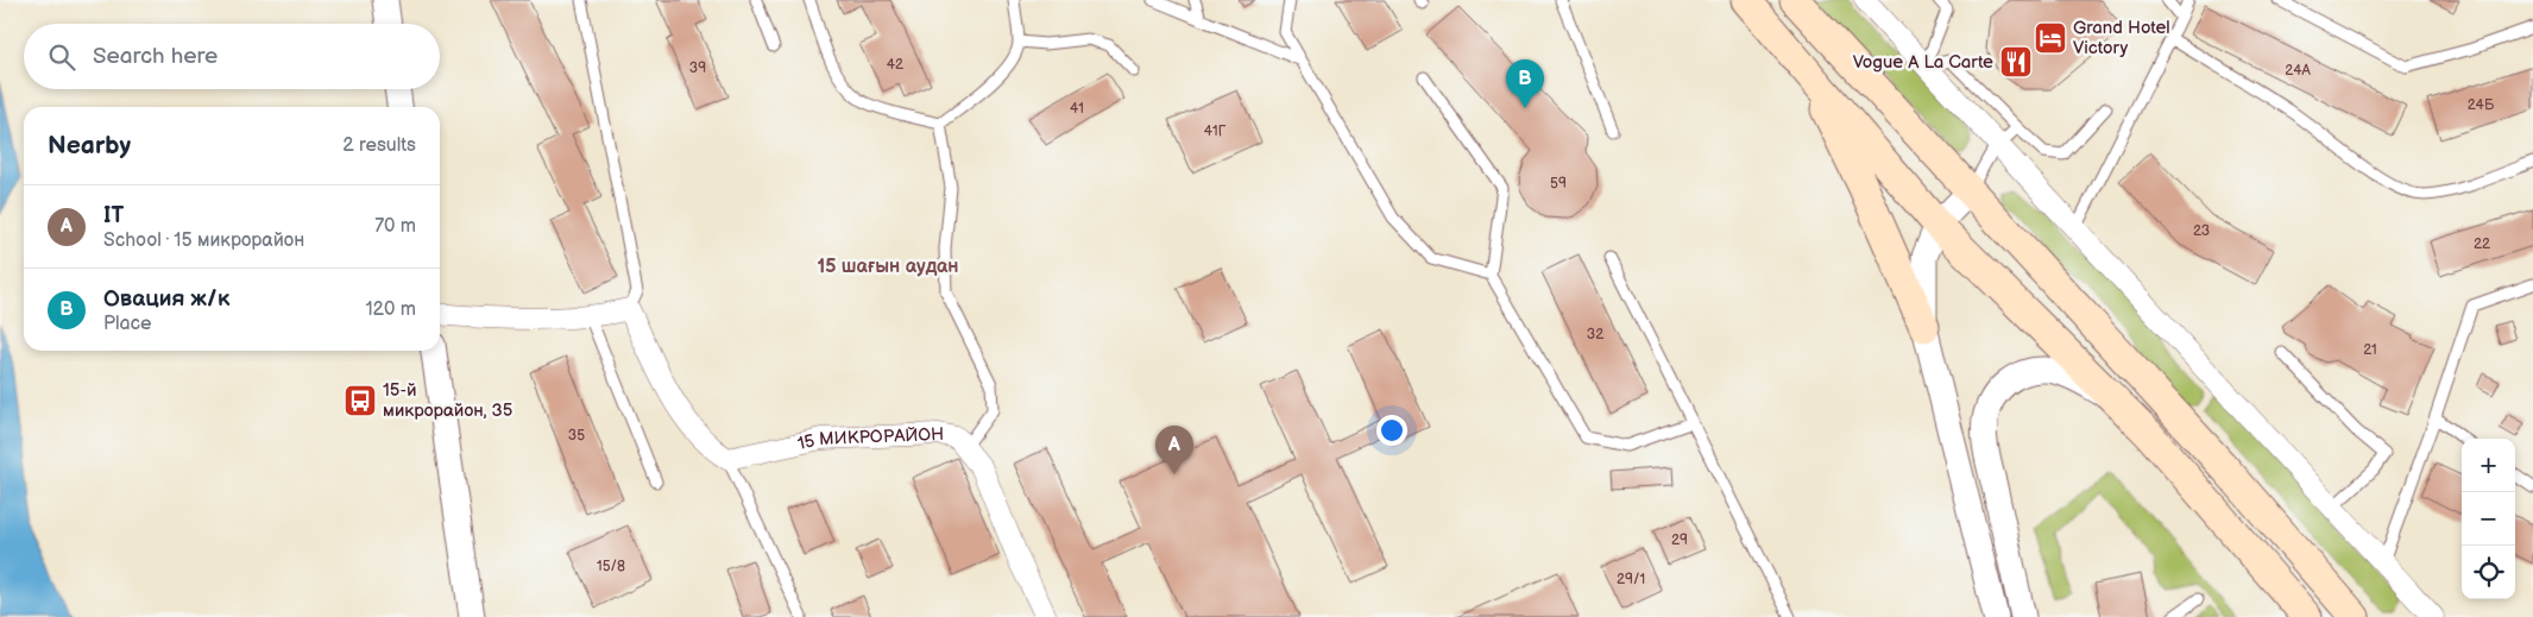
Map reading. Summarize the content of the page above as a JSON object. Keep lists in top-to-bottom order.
{
  "streets": {
    "street": ["15 МИКРОРАЙОН"]
  },
  "districts": ["15 шағын аудан"],
  "places": {
    "hotel": ["Grand Hotel Victory"],
    "restaurant": ["Vogue A La Carte"],
    "bus stop": ["15-й микрорайон, 35"]
  },
  "house_numbers": [
    "42",
    "39",
    "24А",
    "24Б",
    "41",
    "41Г",
    "59",
    "23",
    "22",
    "32",
    "21",
    "35",
    "29",
    "15/8",
    "29/1"
  ],
  "page": {
    "search": "Search here",
    "pins": ["B", "A"],
    "heading": ["Nearby", "2 results"],
    "list": [
      {
        "mark": "A",
        "name": "IT",
        "note": "School · 15 микрорайон",
        "value": "70 m"
      },
      {
        "mark": "B",
        "name": "Овация ж/к",
        "note": "Place",
        "value": "120 m"
      }
    ],
    "map_buttons": ["+", "−"]
  }
}
